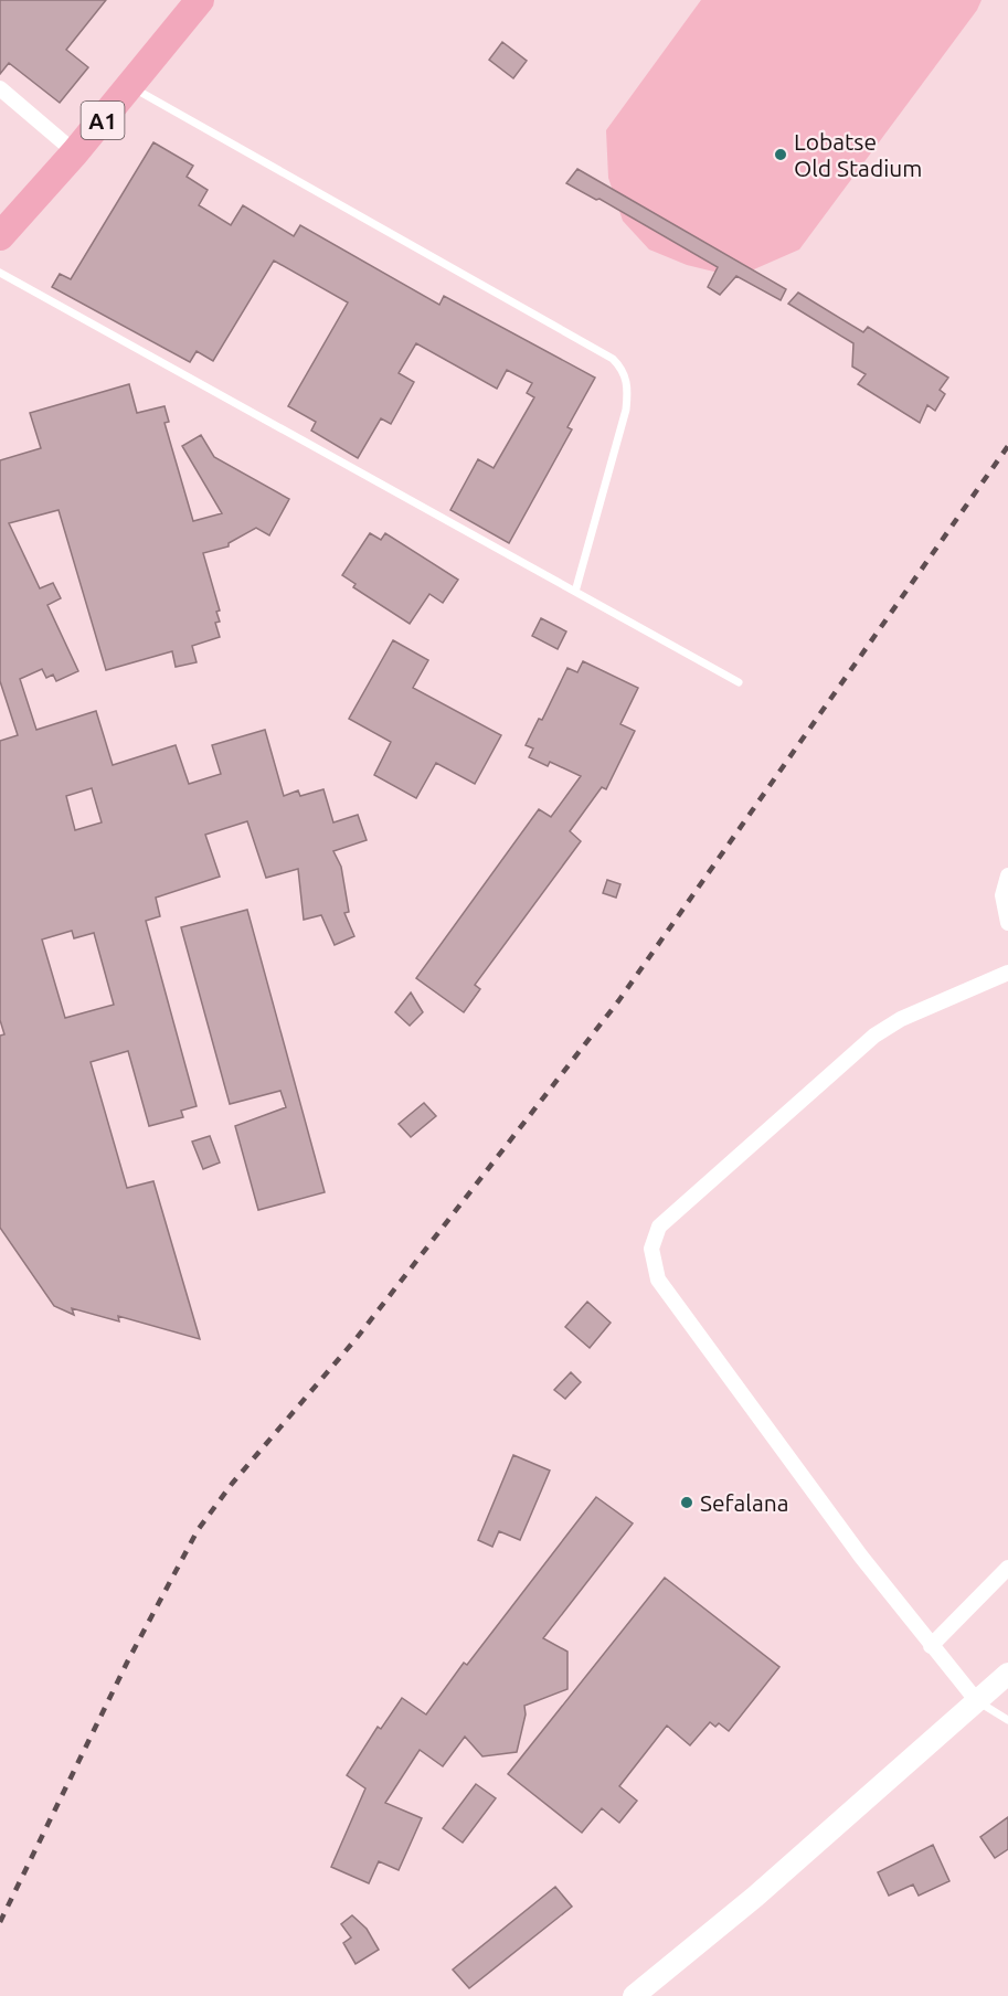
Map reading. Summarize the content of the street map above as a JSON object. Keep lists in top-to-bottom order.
{
  "streets": {
    "highway": ["A1"]
  },
  "places": ["Lobatse Old Stadium", "Sefalana"]
}
